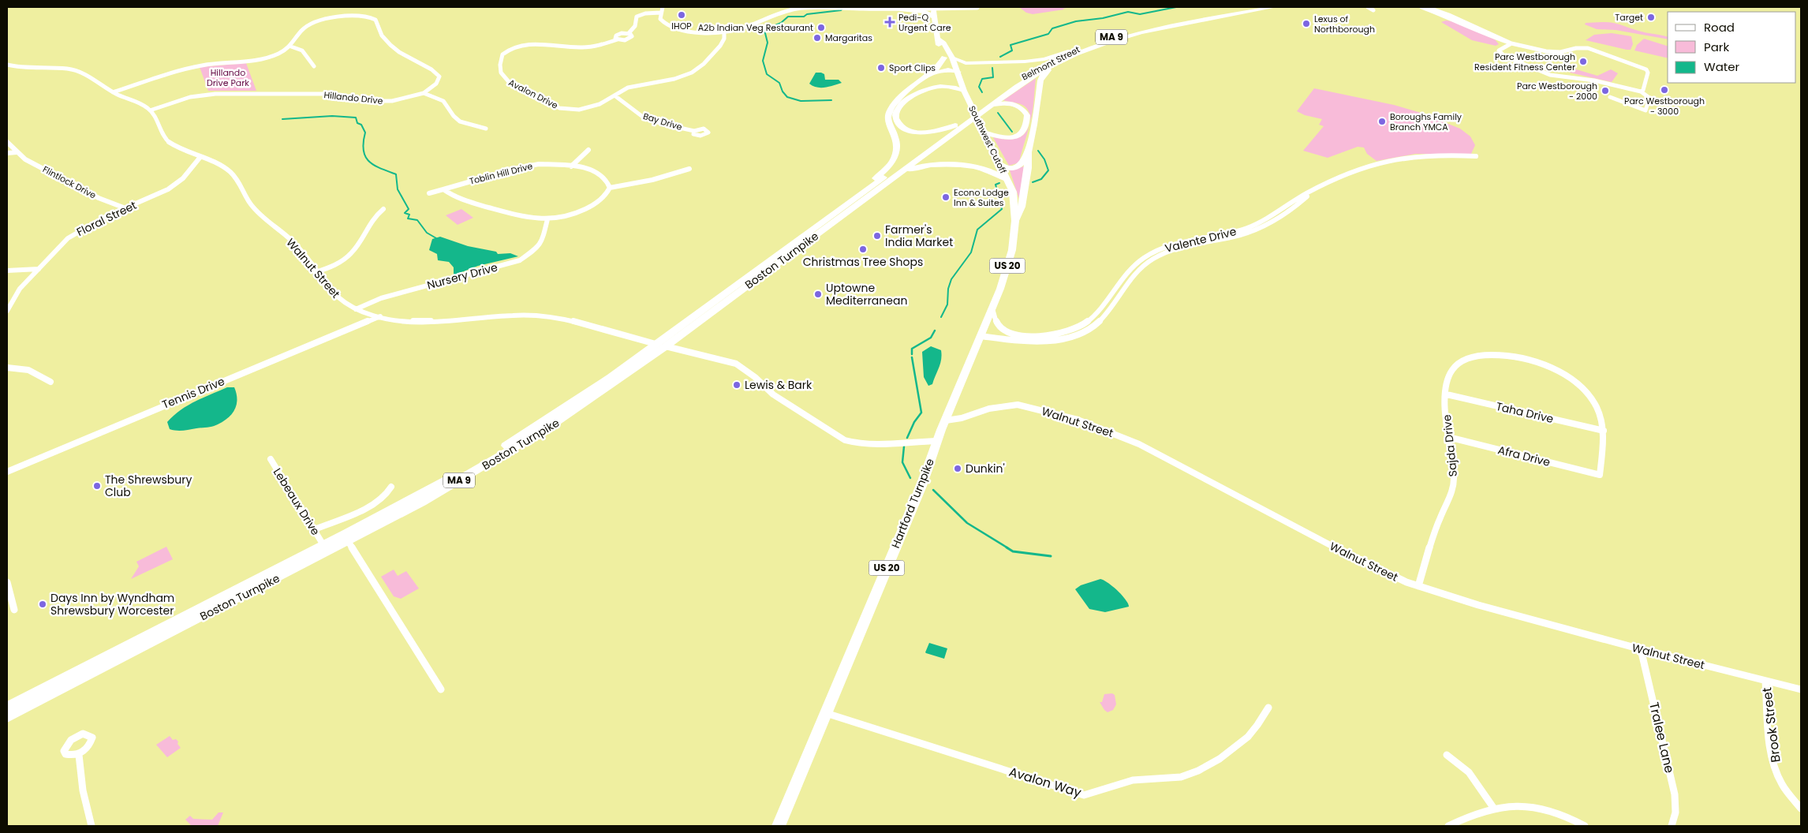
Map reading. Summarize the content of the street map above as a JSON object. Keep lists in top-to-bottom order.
{
  "streets": {
    "main road": [
      "MA 9",
      "Belmont Street",
      "Southwest Cutoff",
      "Boston Turnpike",
      "US 20",
      "Hartford Turnpike"
    ],
    "street": [
      "Avalon Drive",
      "Hillando Drive",
      "Bay Drive",
      "Toblin Hill Drive",
      "Flintlock Drive",
      "Floral Street",
      "Valente Drive",
      "Walnut Street",
      "Nursery Drive",
      "Tennis Drive",
      "Taha Drive",
      "Sajda Drive",
      "Afra Drive",
      "Lebeaux Drive",
      "Brook Street",
      "Tralee Lane",
      "Avalon Way"
    ]
  },
  "crossings": [
    ["Belmont Street", "Boston Turnpike"],
    ["Avalon Drive", "Bay Drive"],
    ["Hillando Drive", "Walnut Street"],
    ["Southwest Cutoff", "Hartford Turnpike"],
    ["Toblin Hill Drive", "Nursery Drive"],
    ["Flintlock Drive", "Floral Street"],
    ["Floral Street", "Walnut Street"],
    ["Valente Drive", "Hartford Turnpike"],
    ["Boston Turnpike", "Walnut Street"],
    ["Boston Turnpike", "Lebeaux Drive"],
    ["Walnut Street", "Nursery Drive"],
    ["Walnut Street", "Tennis Drive"],
    ["Walnut Street", "Sajda Drive"],
    ["Walnut Street", "Hartford Turnpike"],
    ["Walnut Street", "Brook Street"],
    ["Walnut Street", "Tralee Lane"],
    ["Taha Drive", "Sajda Drive"],
    ["Sajda Drive", "Afra Drive"],
    ["Hartford Turnpike", "Avalon Way"]
  ],
  "parks": ["Hillando Drive Park"],
  "places": {
    "other": [
      "IHOP",
      "Target",
      "Lexus of Northborough",
      "A2b Indian Veg Restaurant",
      "Margaritas",
      "Parc Westborough Resident Fitness Center",
      "Sport Clips",
      "Parc Westborough - 3000",
      "Parc Westborough - 2000",
      "Boroughs Family Branch YMCA",
      "Econo Lodge Inn & Suites",
      "Farmer's India Market",
      "Christmas Tree Shops",
      "Uptowne Mediterranean",
      "Lewis & Bark",
      "Dunkin'",
      "The Shrewsbury Club",
      "Days Inn by Wyndham Shrewsbury Worcester"
    ],
    "health": ["Pedi-Q Urgent Care"]
  },
  "legend": ["Road", "Park", "Water"]
}
